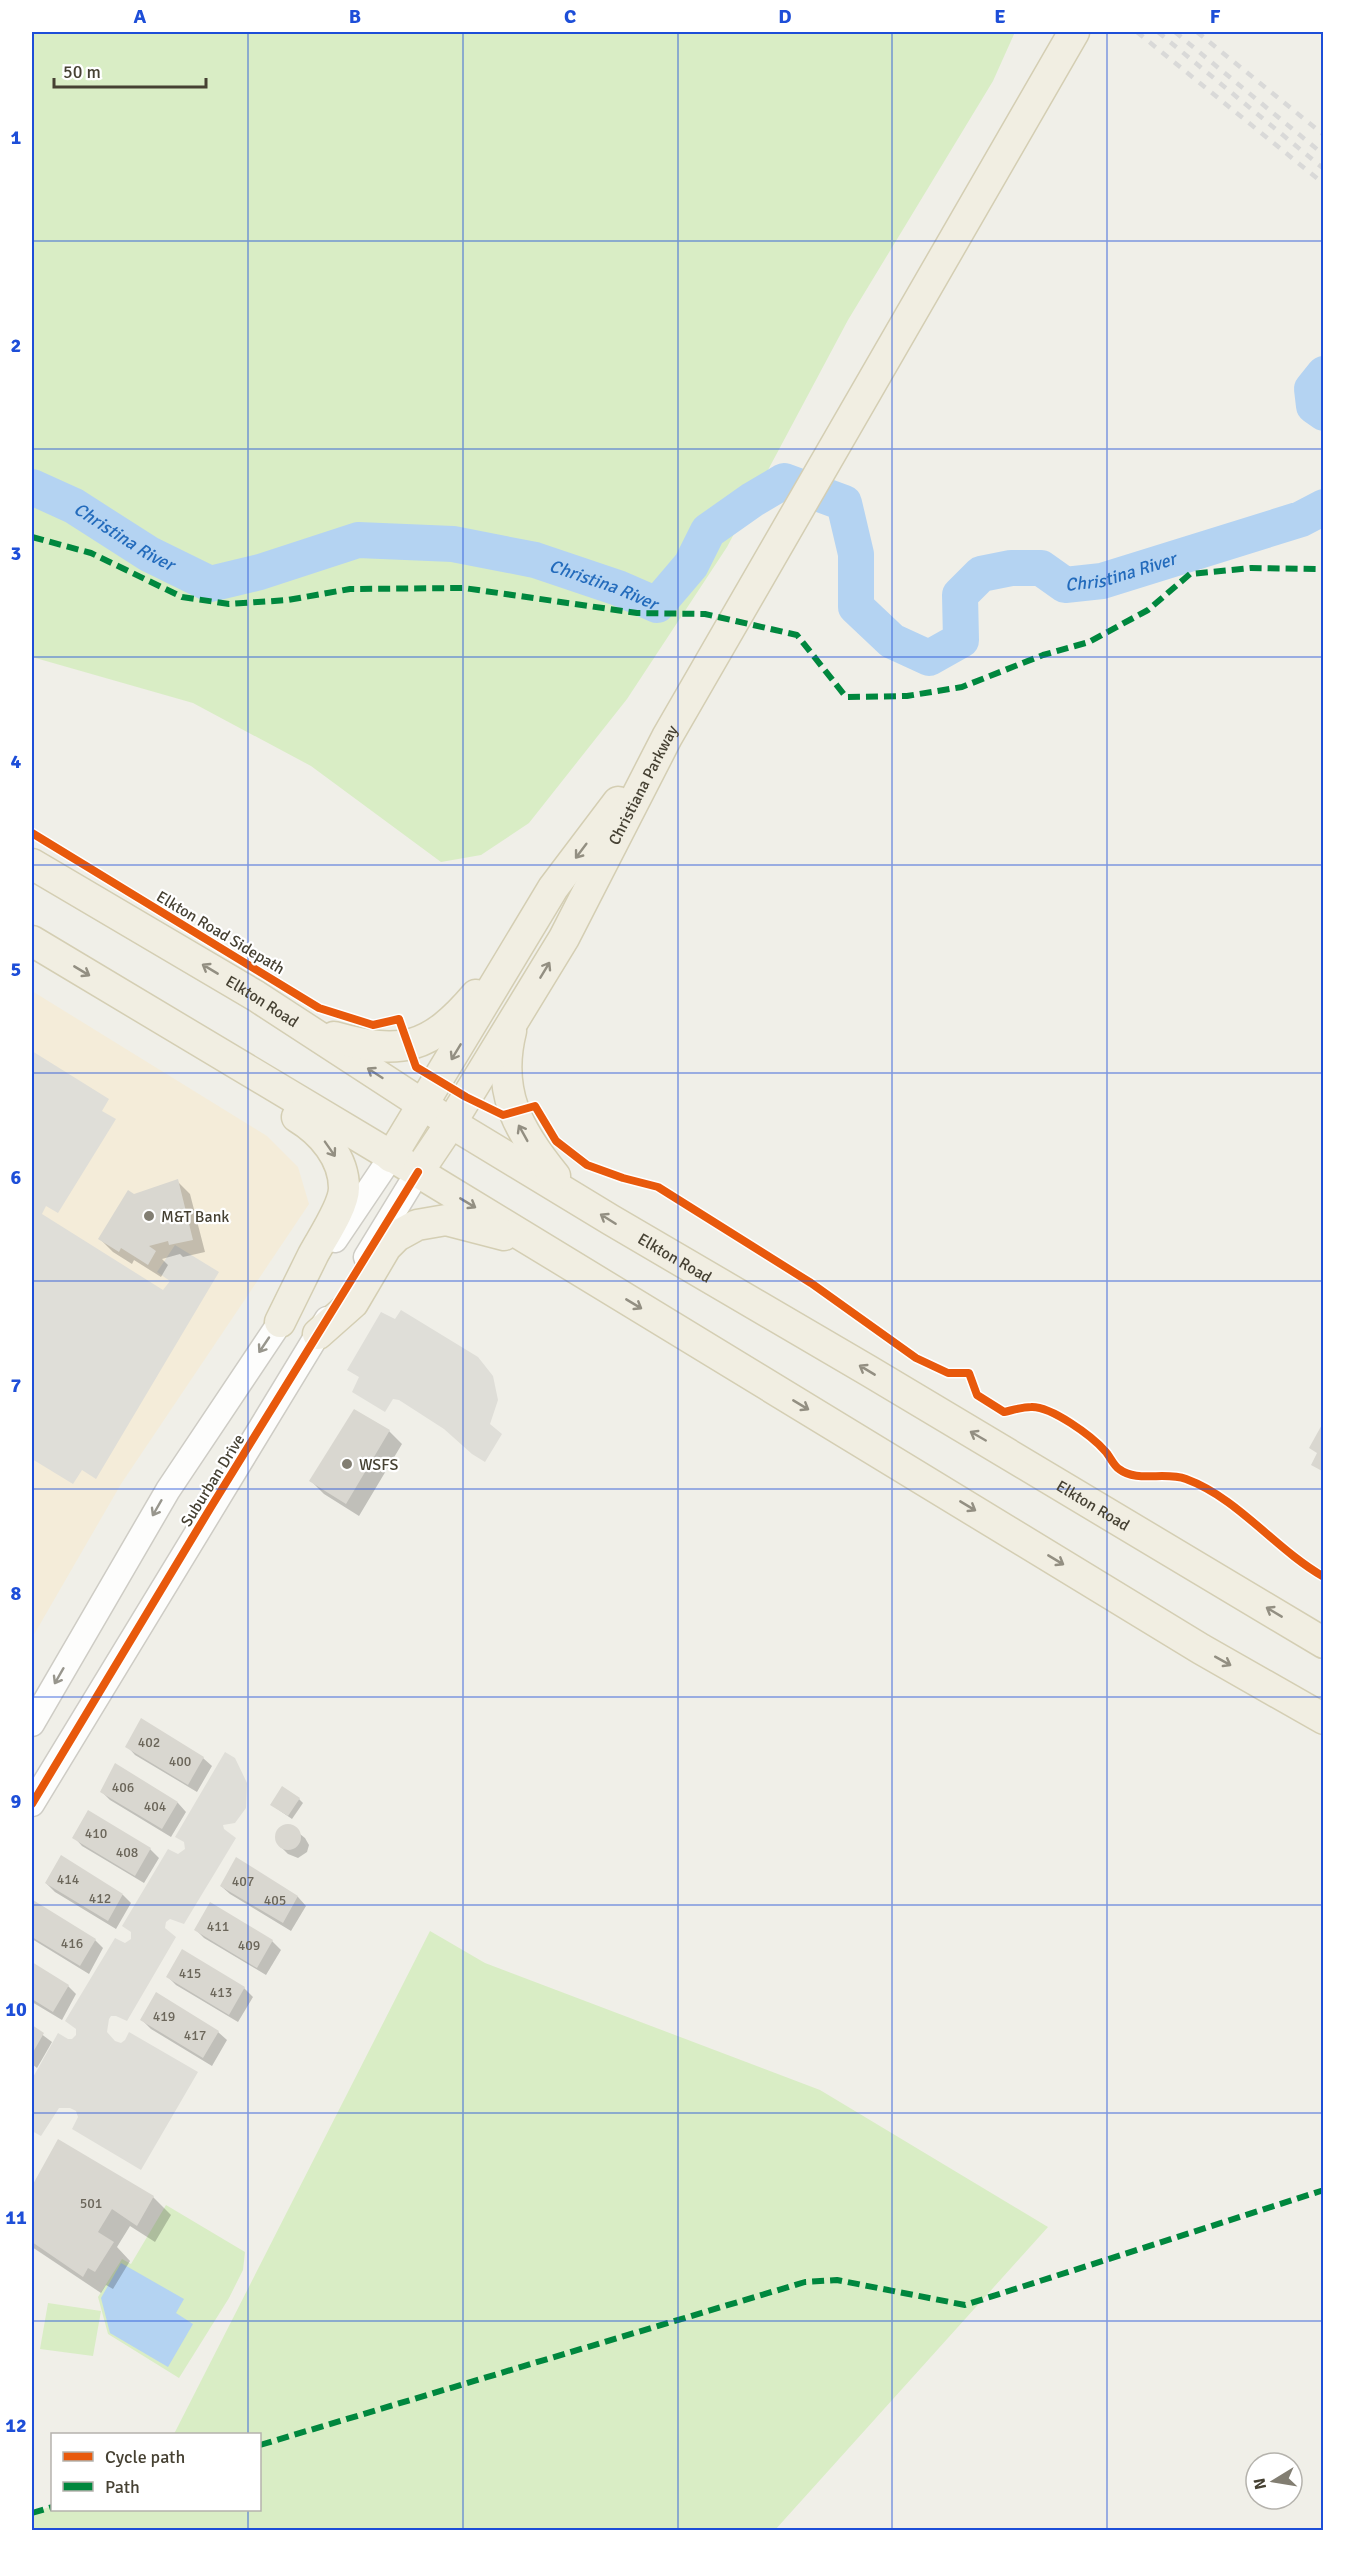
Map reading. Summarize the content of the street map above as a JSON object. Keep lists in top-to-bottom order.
{
  "streets": {
    "main road": ["Christiana Parkway", "Elkton Road"],
    "street": ["Suburban Drive"],
    "cycle path": ["Elkton Road Sidepath"]
  },
  "crossings": [
    ["Christiana Parkway", "Elkton Road"],
    ["Christiana Parkway", "Suburban Drive"]
  ],
  "water": ["Christina River"],
  "places": ["M&T Bank", "WSFS"],
  "house_numbers": [
    "402",
    "400",
    "406",
    "404",
    "410",
    "408",
    "414",
    "407",
    "412",
    "405",
    "411",
    "416",
    "409",
    "415",
    "413",
    "419",
    "417",
    "501"
  ],
  "legend": ["Cycle path", "Path"],
  "scale_bar": "50 m",
  "north": "left",
  "grid": {
    "columns": [
      "A",
      "B",
      "C",
      "D",
      "E",
      "F"
    ],
    "rows": [
      "1",
      "2",
      "3",
      "4",
      "5",
      "6",
      "7",
      "8",
      "9",
      "10",
      "11",
      "12"
    ]
  }
}
